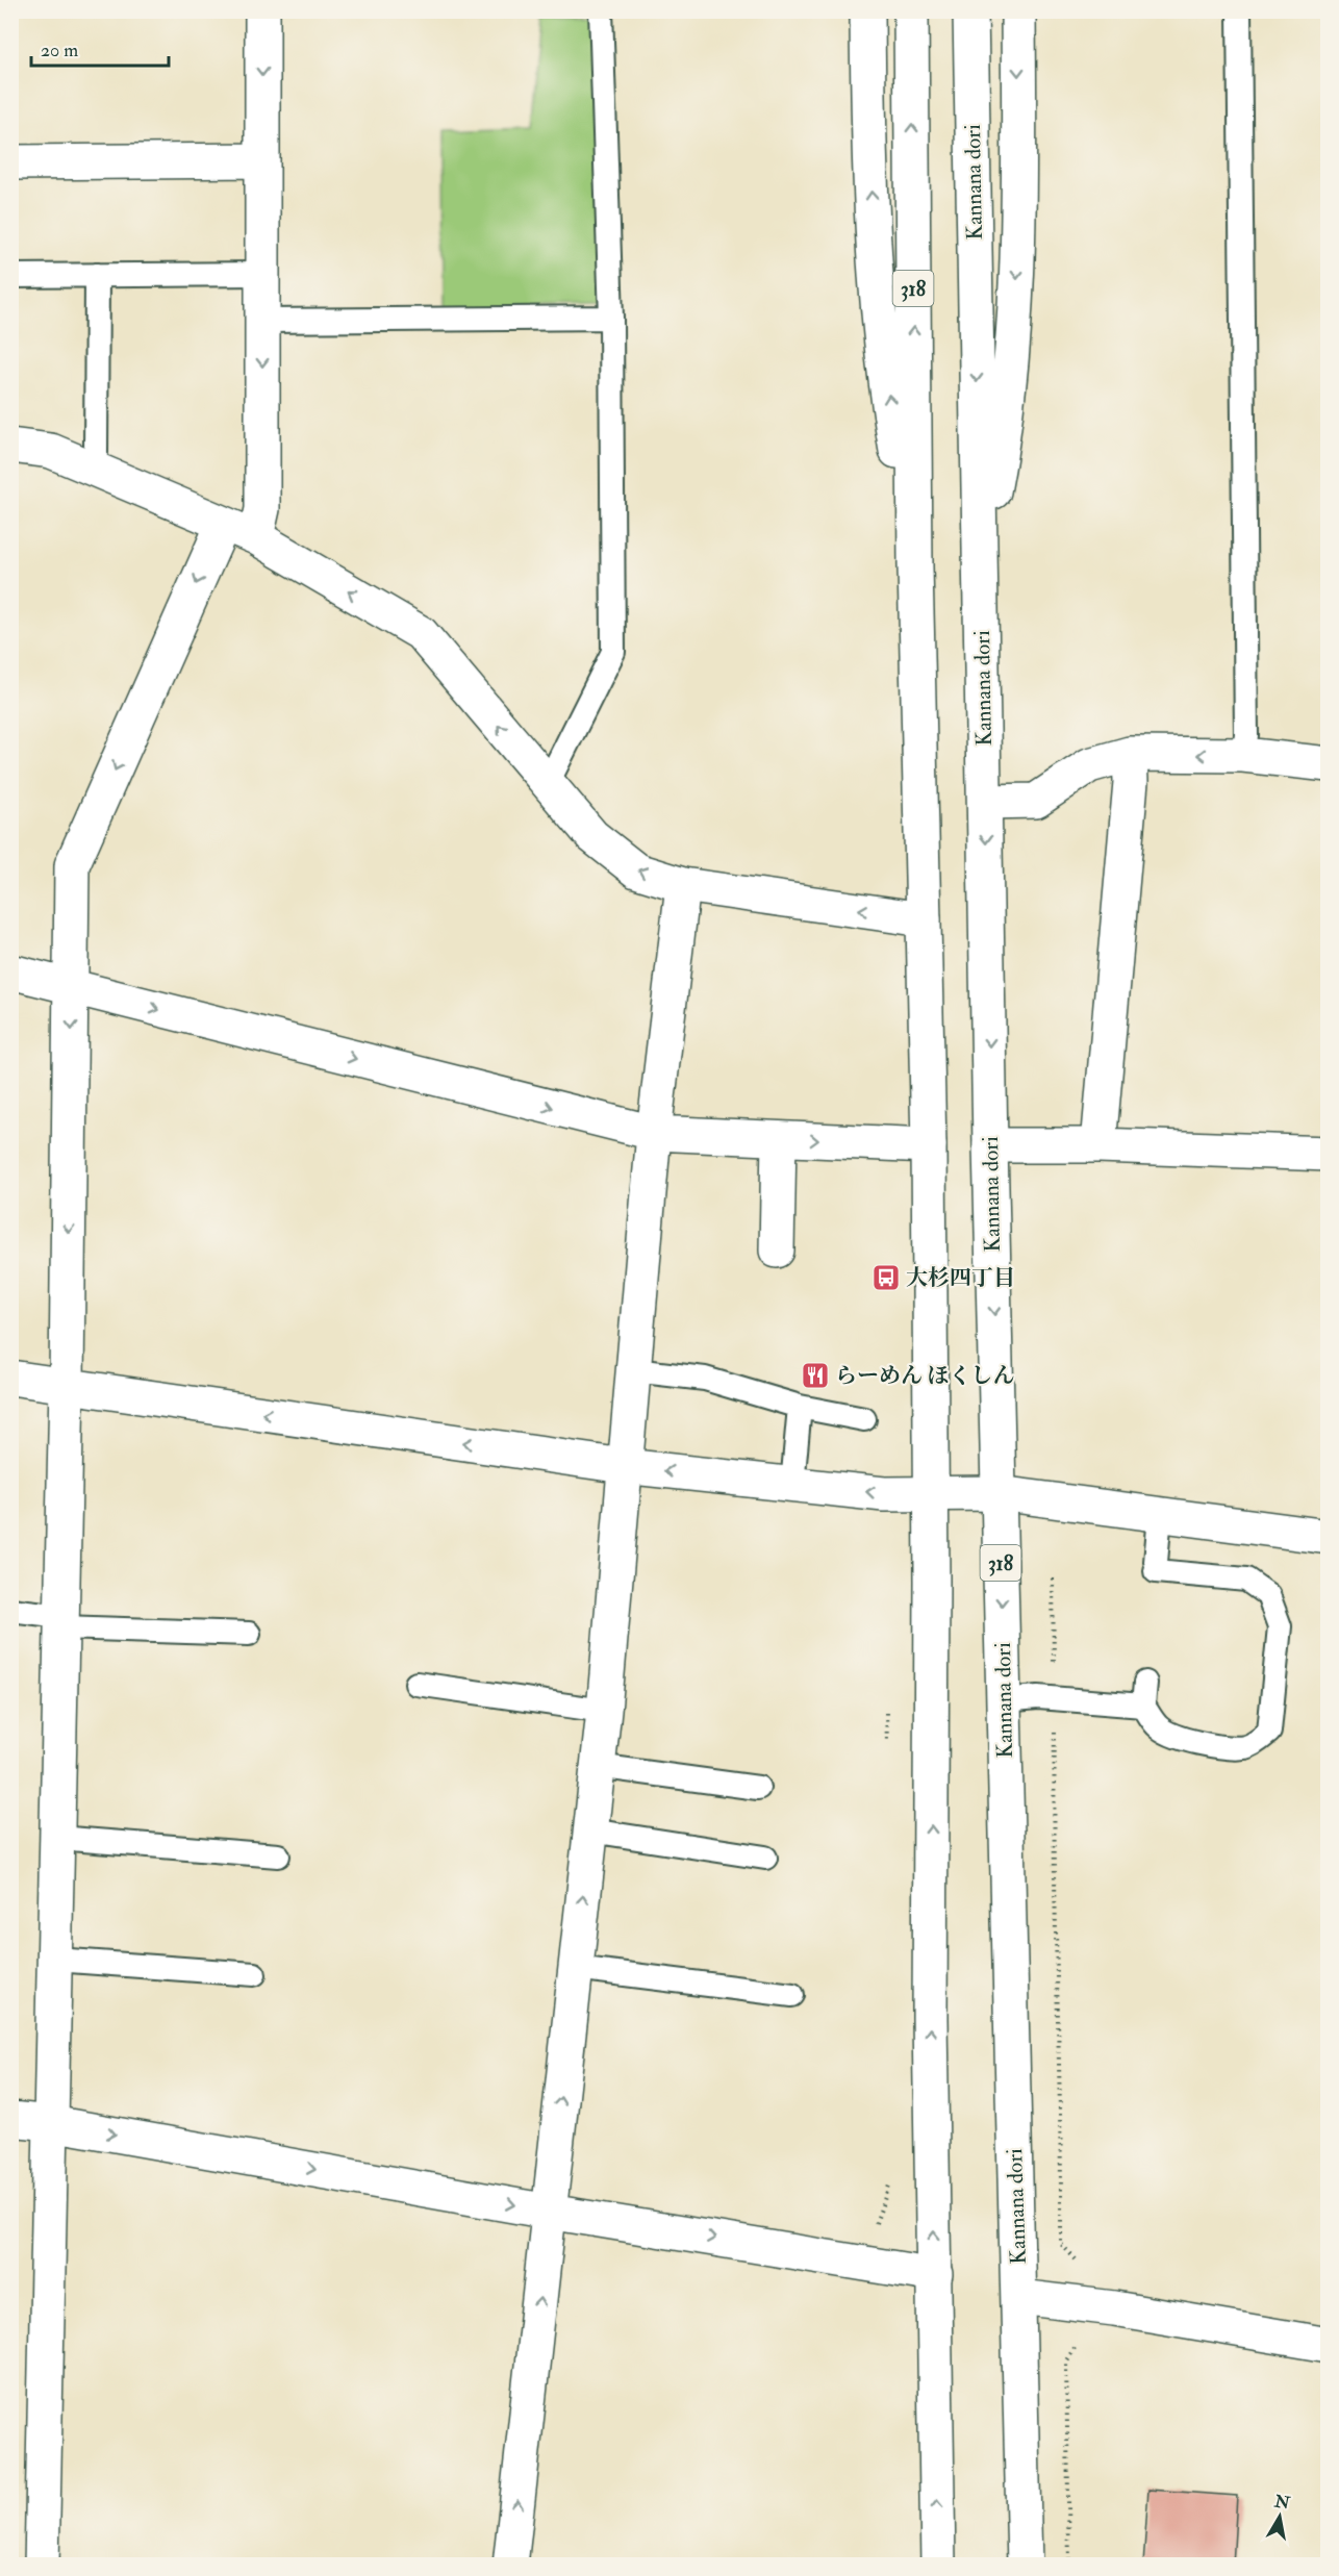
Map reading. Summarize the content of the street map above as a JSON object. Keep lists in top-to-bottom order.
{
  "streets": {
    "street": ["Kannana dori", "318"]
  },
  "places": {
    "bus stop": ["大杉四丁目"],
    "restaurant": ["らーめん ほくしん"]
  },
  "scale_bar": "20 m",
  "north": "top"
}
